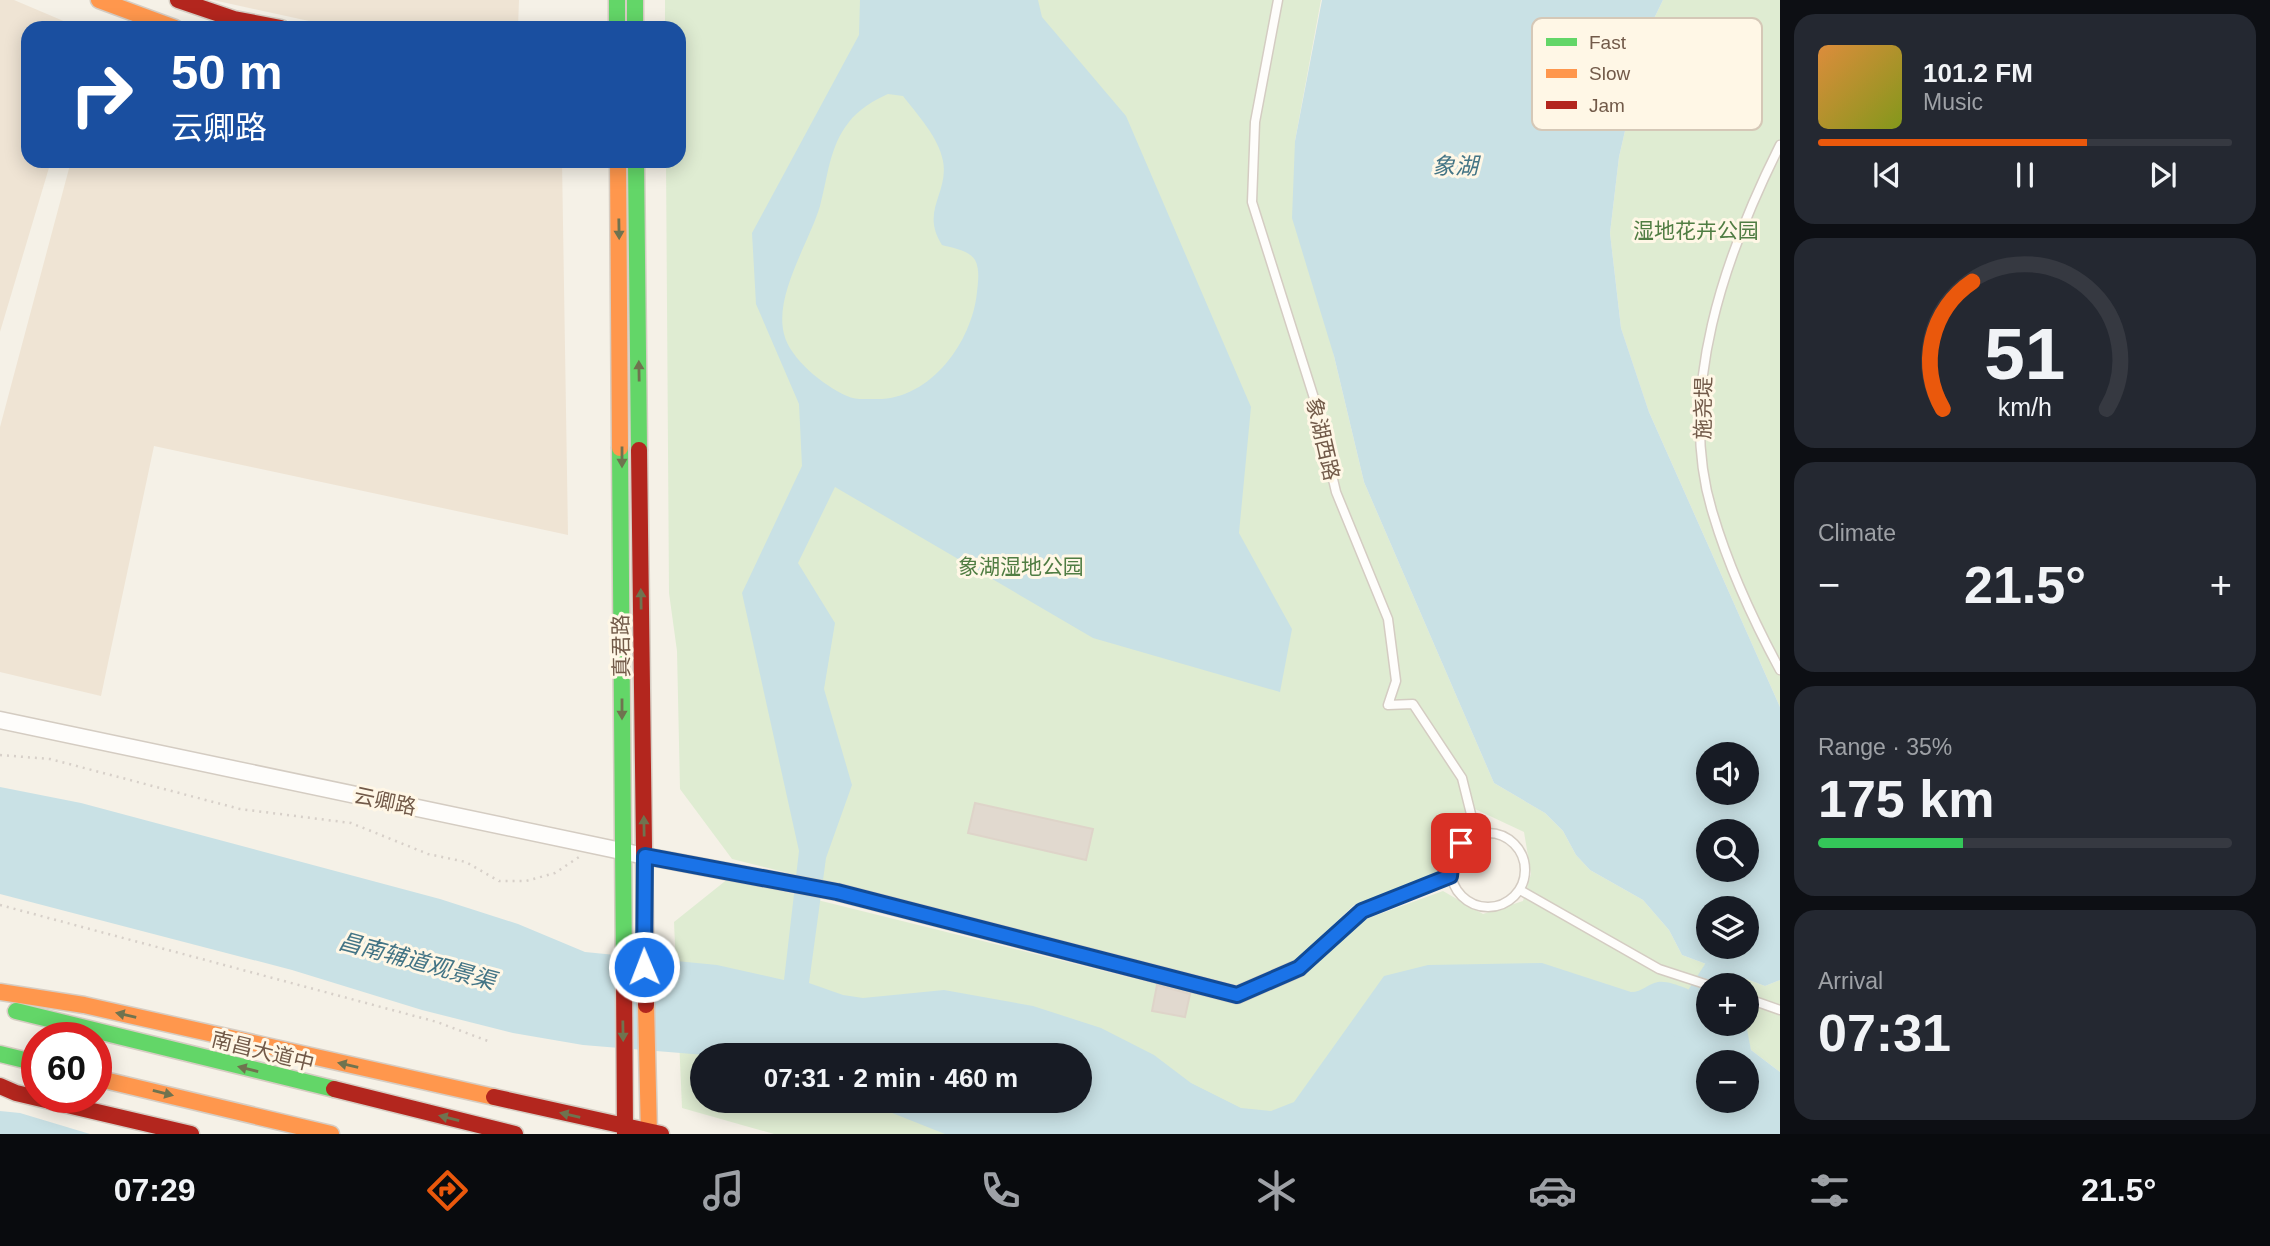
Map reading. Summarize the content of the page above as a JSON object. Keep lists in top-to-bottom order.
{
  "streets": {
    "main road": ["真君路", "南昌大道中"],
    "street": ["云卿路"],
    "lane": ["施尧堤", "象湖西路"]
  },
  "crossings": [
    ["真君路", "云卿路"]
  ],
  "water": ["象湖", "昌南辅道观景渠"],
  "parks": ["湿地花卉公园", "象湖湿地公园"],
  "legend": ["Fast", "Slow", "Jam"],
  "page": {
    "turn": ["50 m", "云卿路"],
    "song": ["101.2 FM", "Music"],
    "tile": [
      "Climate",
      ["Range · 35%", "175 km"],
      ["Arrival", "07:31"]
    ],
    "heat": ["−", "21.5°", "+"],
    "map_buttons": ["+", "−"],
    "limit": "60",
    "trip": "07:31 · 2 min · 460 m",
    "tabs": ["07:29", "21.5°"],
    "gauge": ["51", "km/h"]
  }
}
